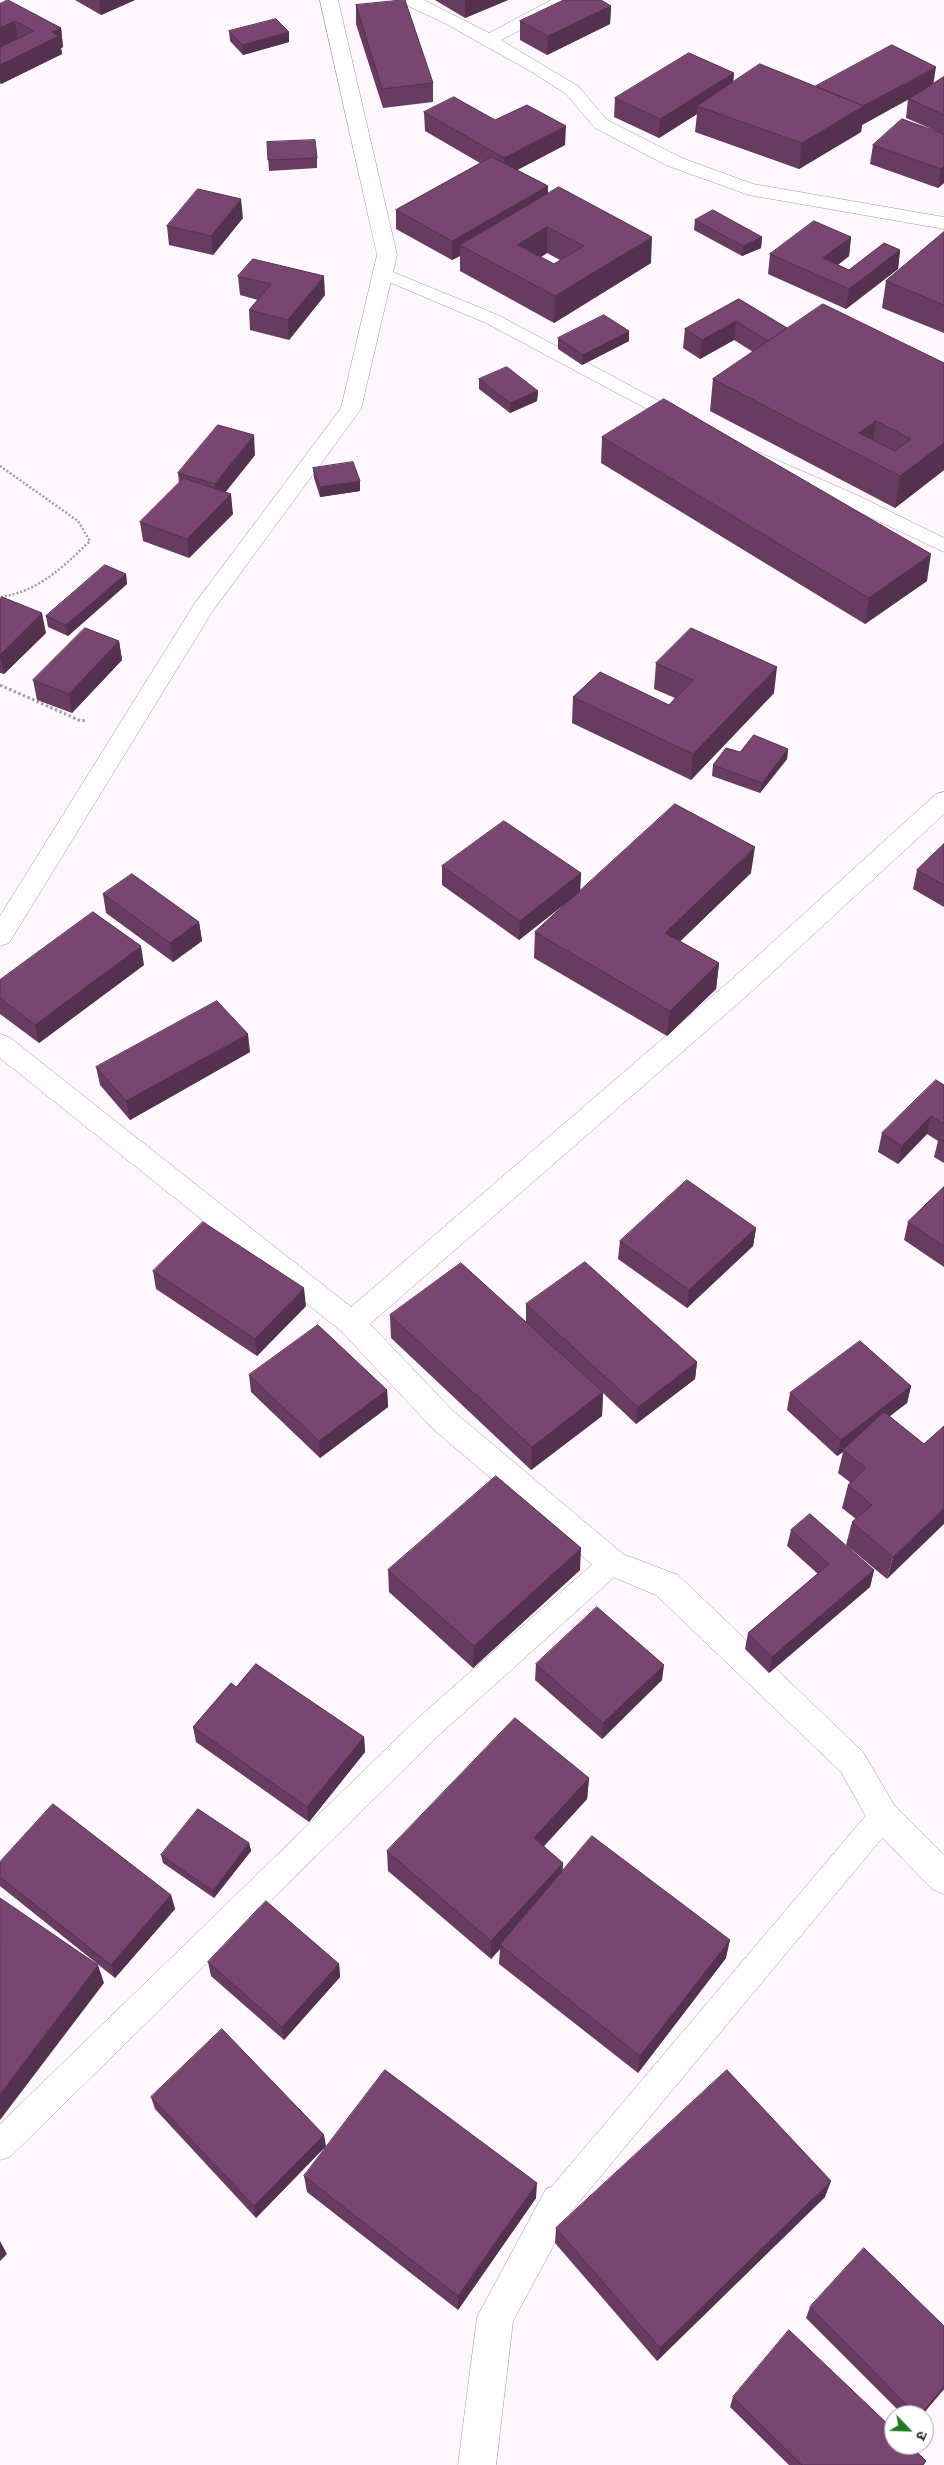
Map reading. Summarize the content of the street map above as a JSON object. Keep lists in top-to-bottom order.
{
  "north": "bottom right"
}
